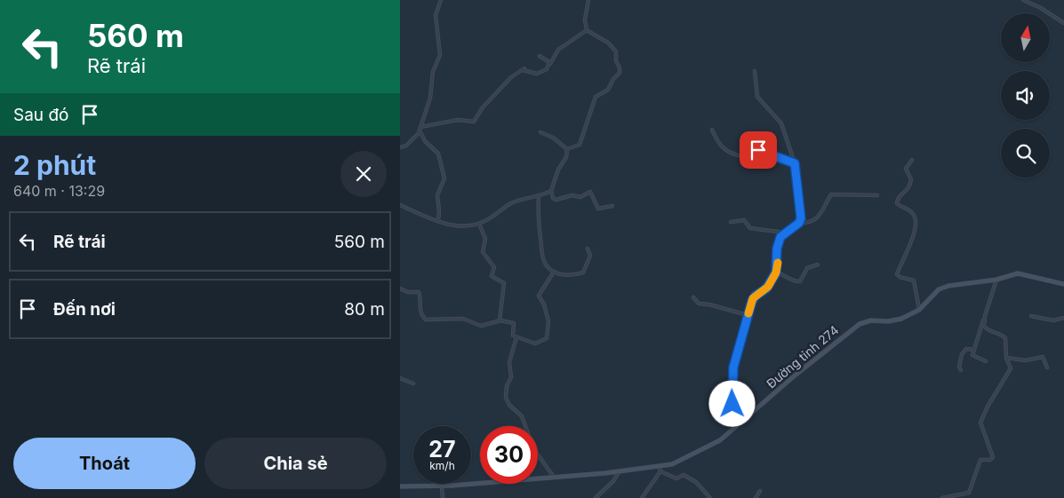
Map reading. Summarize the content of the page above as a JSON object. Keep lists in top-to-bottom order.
{
  "streets": {
    "main road": ["Đường tỉnh 274"]
  },
  "north": "top",
  "page": {
    "turn": ["560 m", "Rẽ trái"],
    "then": "Sau đó",
    "heading": ["2 phút", "640 m · 13:29"],
    "list": [
      {
        "name": "Rẽ trái",
        "value": "560 m"
      },
      {
        "name": "Đến nơi",
        "value": "80 m"
      }
    ],
    "speed": "27 km/h",
    "limit": "30",
    "buttons": ["Thoát", "Chia sẻ"]
  }
}
